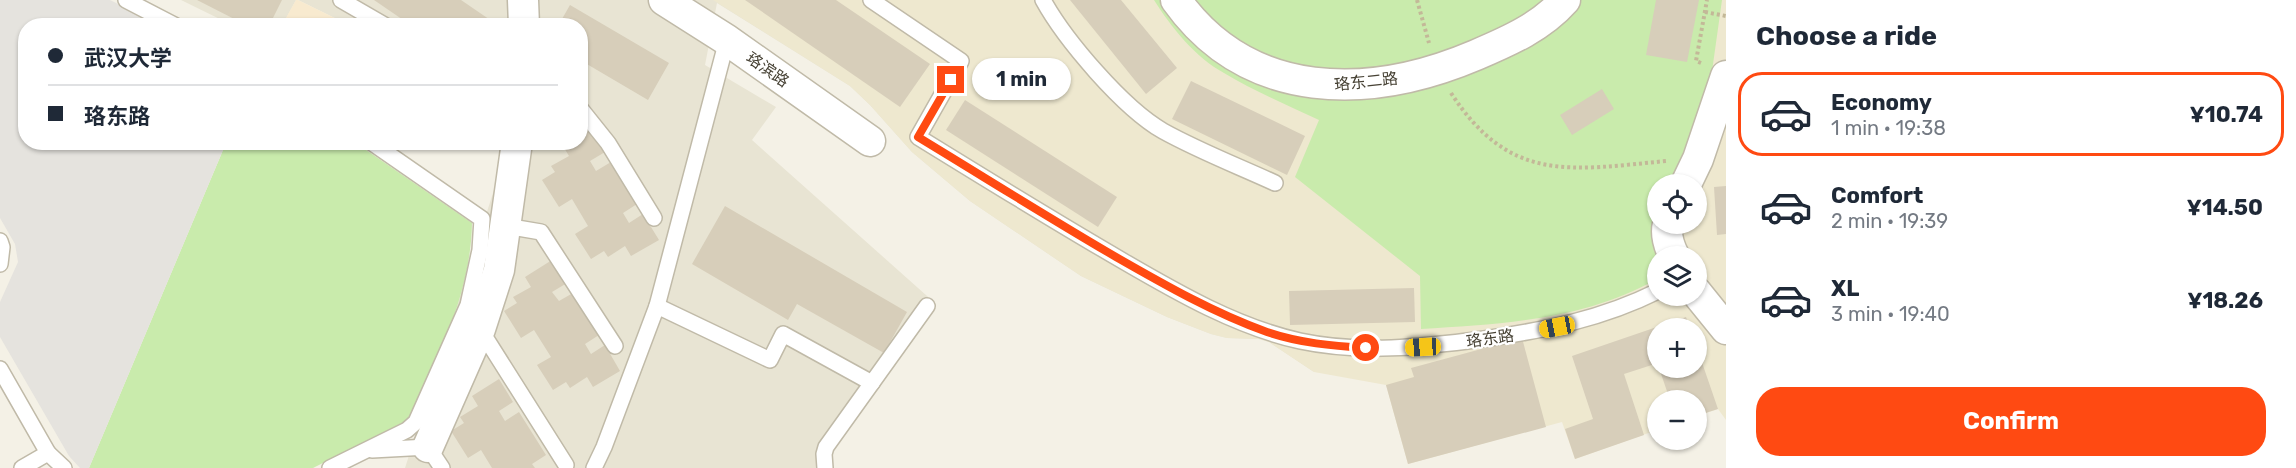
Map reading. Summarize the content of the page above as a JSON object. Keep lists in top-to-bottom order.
{
  "streets": {
    "street": ["珞滨路", "珞东二路"],
    "lane": ["珞东路"]
  },
  "page": {
    "heading": "Choose a ride",
    "banner": ["武汉大学", "珞东路"],
    "bubble": "1 min",
    "list": [
      {
        "name": "Economy",
        "note": "1 min · 19:38",
        "value": "¥10.74"
      },
      {
        "name": "Comfort",
        "note": "2 min · 19:39",
        "value": "¥14.50"
      },
      {
        "name": "XL",
        "note": "3 min · 19:40",
        "value": "¥18.26"
      }
    ],
    "map_buttons": ["+", "−"],
    "buttons": "Confirm"
  }
}
